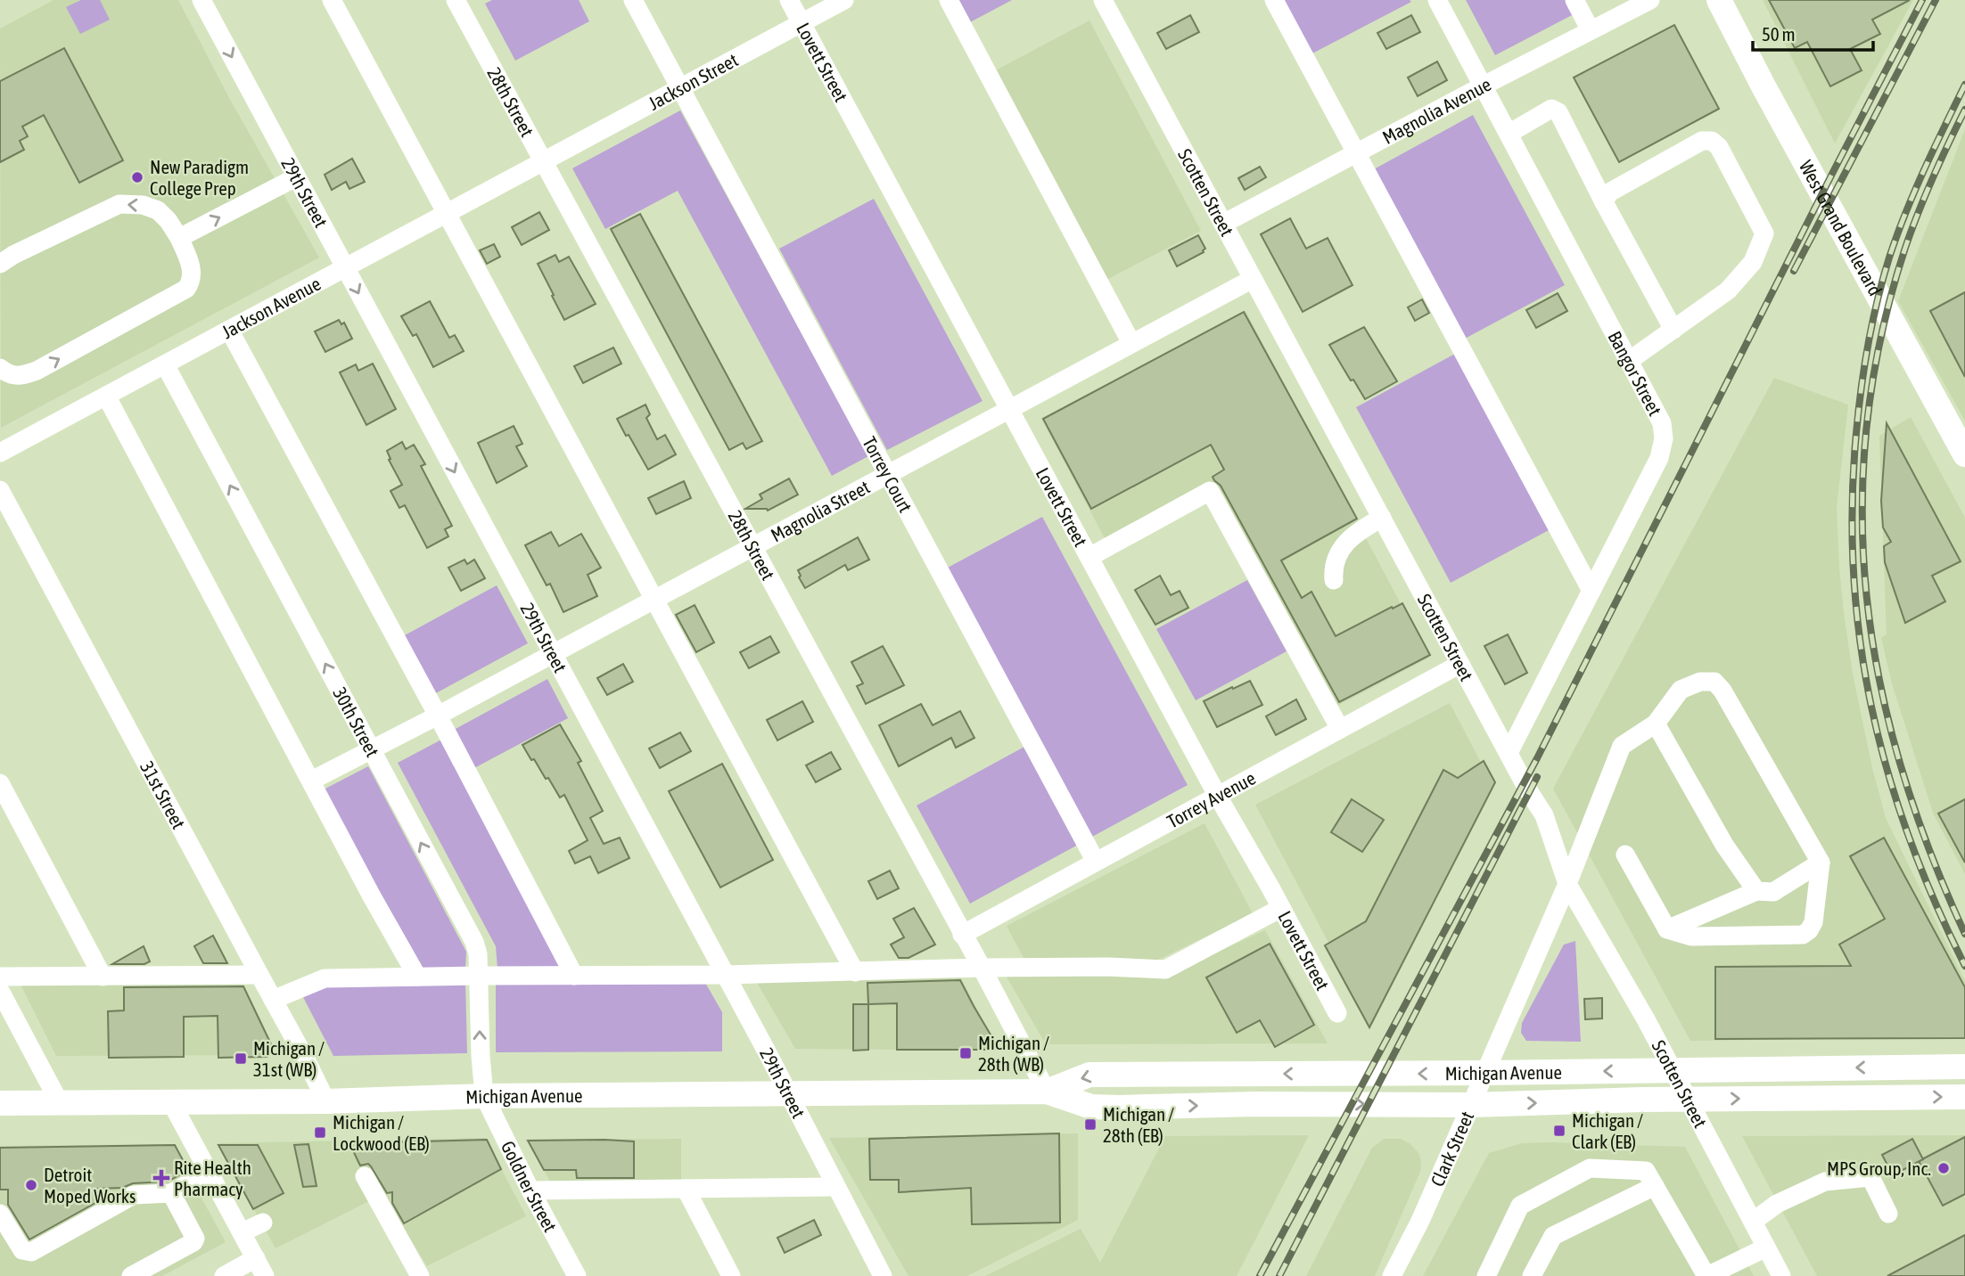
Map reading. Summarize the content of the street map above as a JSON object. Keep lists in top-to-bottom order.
{
  "streets": {
    "main road": ["West Grand Boulevard", "Michigan Avenue"],
    "street": [
      "Lovett Street",
      "Jackson Street",
      "28th Street",
      "Magnolia Avenue",
      "29th Street",
      "Scotten Street",
      "Jackson Avenue",
      "Bangor Street",
      "Torrey Court",
      "Magnolia Street",
      "30th Street",
      "31st Street",
      "Torrey Avenue",
      "Clark Street",
      "Goldner Street"
    ]
  },
  "crossings": [
    ["Lovett Street", "Jackson Street"],
    ["Lovett Street", "Magnolia Street"],
    ["Lovett Street", "Torrey Avenue"],
    ["Jackson Street", "28th Street"],
    ["Jackson Street", "Jackson Avenue"],
    ["Jackson Street", "Torrey Court"],
    ["28th Street", "Jackson Avenue"],
    ["28th Street", "Magnolia Street"],
    ["28th Street", "Torrey Avenue"],
    ["28th Street", "Michigan Avenue"],
    ["Magnolia Avenue", "Scotten Street"],
    ["Magnolia Avenue", "Bangor Street"],
    ["29th Street", "Jackson Avenue"],
    ["29th Street", "Magnolia Street"],
    ["29th Street", "Michigan Avenue"],
    ["Scotten Street", "Bangor Street"],
    ["Scotten Street", "Magnolia Street"],
    ["Scotten Street", "Torrey Avenue"],
    ["Scotten Street", "Clark Street"],
    ["Jackson Avenue", "30th Street"],
    ["Torrey Court", "Magnolia Street"],
    ["Torrey Court", "Torrey Avenue"],
    ["Magnolia Street", "30th Street"],
    ["30th Street", "Michigan Avenue"],
    ["30th Street", "Goldner Street"],
    ["31st Street", "Michigan Avenue"],
    ["Michigan Avenue", "Clark Street"],
    ["Michigan Avenue", "Goldner Street"]
  ],
  "places": {
    "other": ["New Paradigm College Prep", "MPS Group, Inc.", "Detroit Moped Works"],
    "transit": [
      "Michigan / 28th (WB)",
      "Michigan / 31st (WB)",
      "Michigan / 28th (EB)",
      "Michigan / Clark (EB)",
      "Michigan / Lockwood (EB)"
    ],
    "health": ["Rite Health Pharmacy"]
  },
  "scale_bar": "50 m"
}
